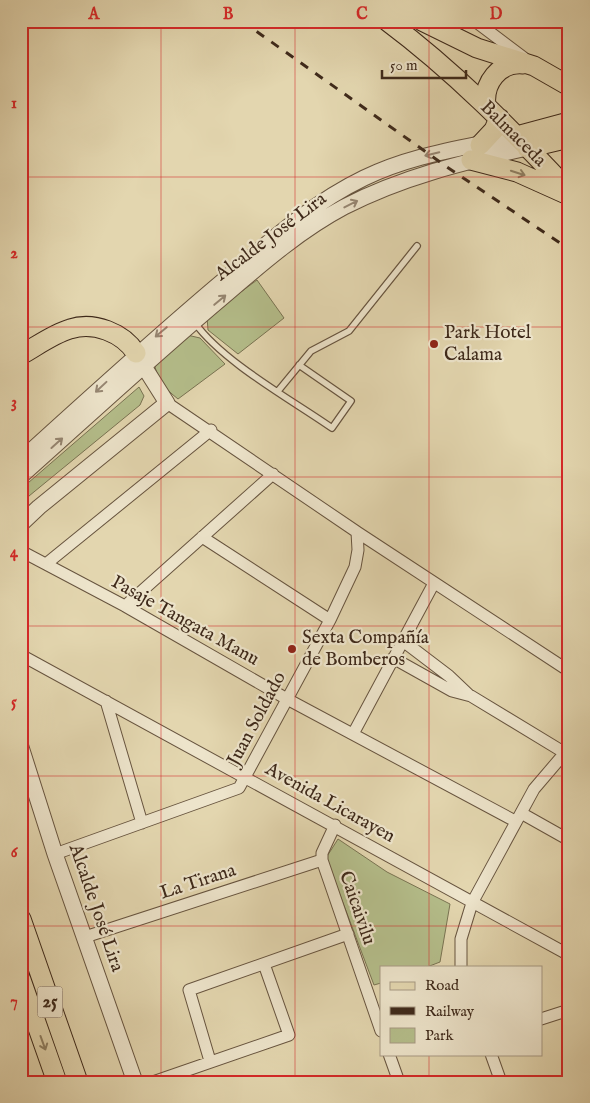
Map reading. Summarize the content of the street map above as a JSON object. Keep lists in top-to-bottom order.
{
  "streets": {
    "main road": ["Balmaceda", "25"],
    "street": [
      "Alcalde José Lira",
      "Pasaje Tangata Manu",
      "Juan Soldado",
      "Avenida Licarayen",
      "La Tirana",
      "Caicaivilu"
    ]
  },
  "crossings": [
    ["Balmaceda", "Alcalde José Lira"],
    ["Alcalde José Lira", "Juan Soldado"],
    ["Alcalde José Lira", "La Tirana"],
    ["Pasaje Tangata Manu", "Juan Soldado"],
    ["Juan Soldado", "Avenida Licarayen"],
    ["Avenida Licarayen", "Caicaivilu"],
    ["La Tirana", "Caicaivilu"]
  ],
  "places": ["Park Hotel Calama", "Sexta Compañía de Bomberos"],
  "legend": ["Road", "Railway", "Park"],
  "scale_bar": "50 m",
  "grid": {
    "columns": [
      "A",
      "B",
      "C",
      "D"
    ],
    "rows": [
      "1",
      "2",
      "3",
      "4",
      "5",
      "6",
      "7"
    ]
  }
}
